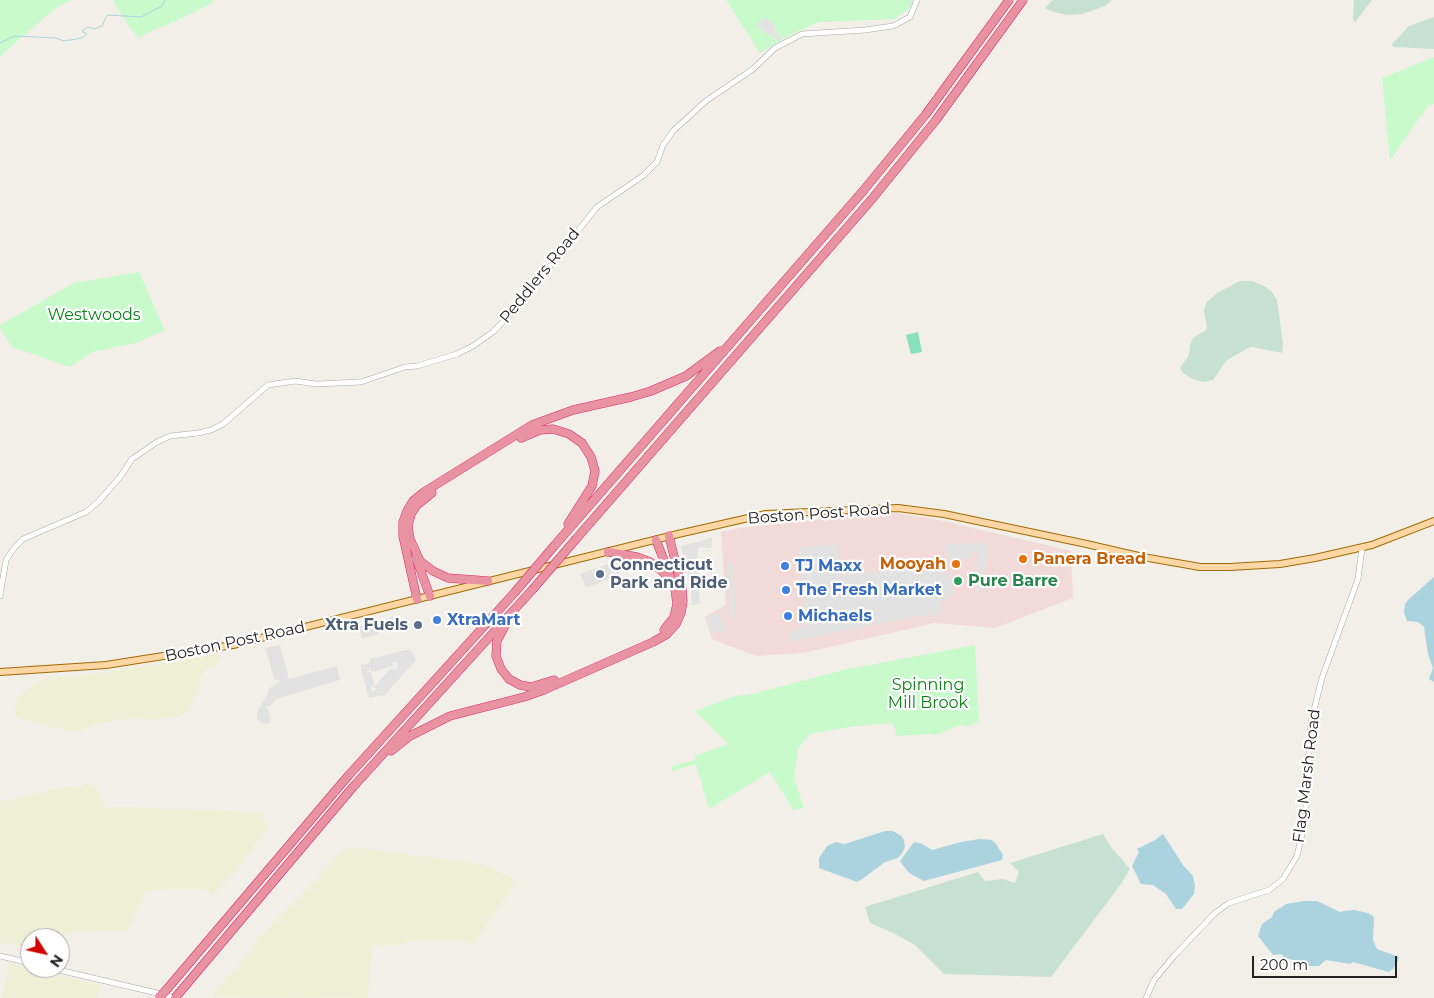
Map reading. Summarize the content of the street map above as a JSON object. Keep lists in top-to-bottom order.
{
  "streets": {
    "main road": ["Boston Post Road"],
    "street": ["Peddlers Road", "Flag Marsh Road"]
  },
  "crossings": [
    ["Boston Post Road", "Flag Marsh Road"]
  ],
  "parks": ["Westwoods", "Spinning Mill Brook"],
  "places": [
    "Panera Bread",
    "Mooyah",
    "TJ Maxx",
    "Connecticut Park and Ride",
    "Pure Barre",
    "The Fresh Market",
    "Michaels",
    "XtraMart",
    "Xtra Fuels"
  ],
  "scale_bar": "200 m",
  "north": "bottom right"
}
